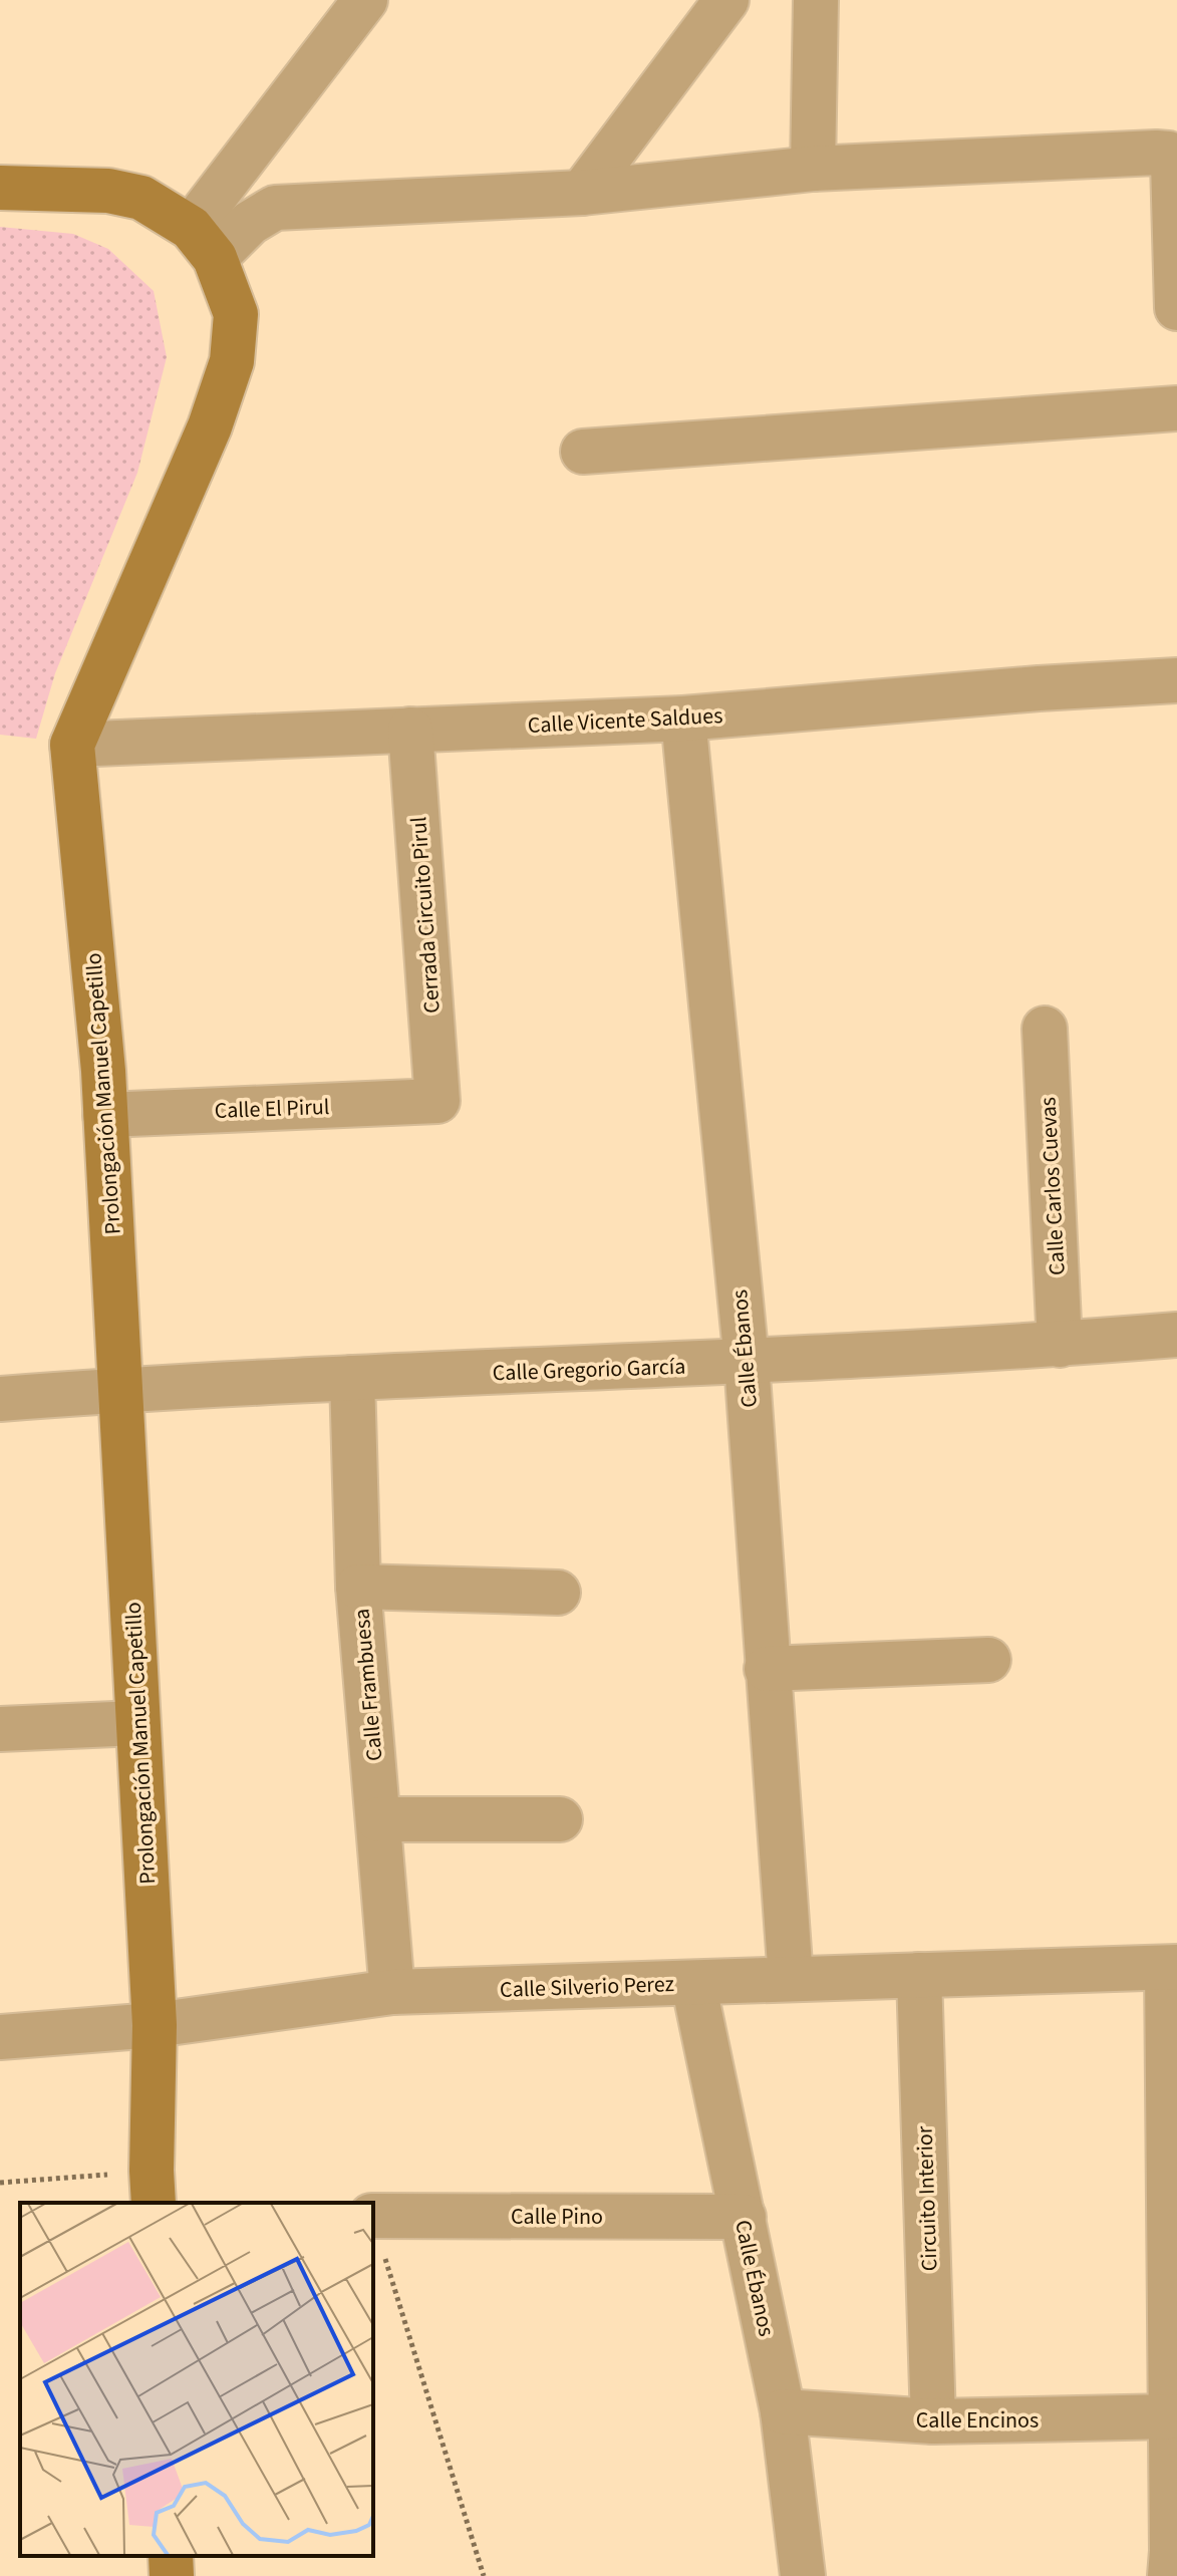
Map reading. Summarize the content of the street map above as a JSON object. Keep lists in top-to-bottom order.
{
  "streets": {
    "street": [
      "Calle Vicente Saldues",
      "Cerrada Circuito Pirul",
      "Prolongación Manuel Capetillo",
      "Calle El Pirul",
      "Calle Carlos Cuevas",
      "Calle Ébanos",
      "Calle Gregorio García",
      "Calle Frambuesa",
      "Calle Silverio Perez",
      "Circuito Interior",
      "Calle Pino",
      "Calle Encinos"
    ]
  },
  "crossings": [
    ["Calle Vicente Saldues", "Cerrada Circuito Pirul"],
    ["Calle Vicente Saldues", "Prolongación Manuel Capetillo"],
    ["Calle Vicente Saldues", "Calle Ébanos"],
    ["Cerrada Circuito Pirul", "Calle El Pirul"],
    ["Prolongación Manuel Capetillo", "Calle El Pirul"],
    ["Prolongación Manuel Capetillo", "Calle Gregorio García"],
    ["Prolongación Manuel Capetillo", "Calle Silverio Perez"],
    ["Calle Carlos Cuevas", "Calle Gregorio García"],
    ["Calle Ébanos", "Calle Gregorio García"],
    ["Calle Ébanos", "Calle Silverio Perez"],
    ["Calle Ébanos", "Calle Pino"],
    ["Calle Ébanos", "Calle Encinos"],
    ["Calle Gregorio García", "Calle Frambuesa"],
    ["Calle Frambuesa", "Calle Silverio Perez"],
    ["Calle Silverio Perez", "Circuito Interior"],
    ["Circuito Interior", "Calle Encinos"]
  ]
}
